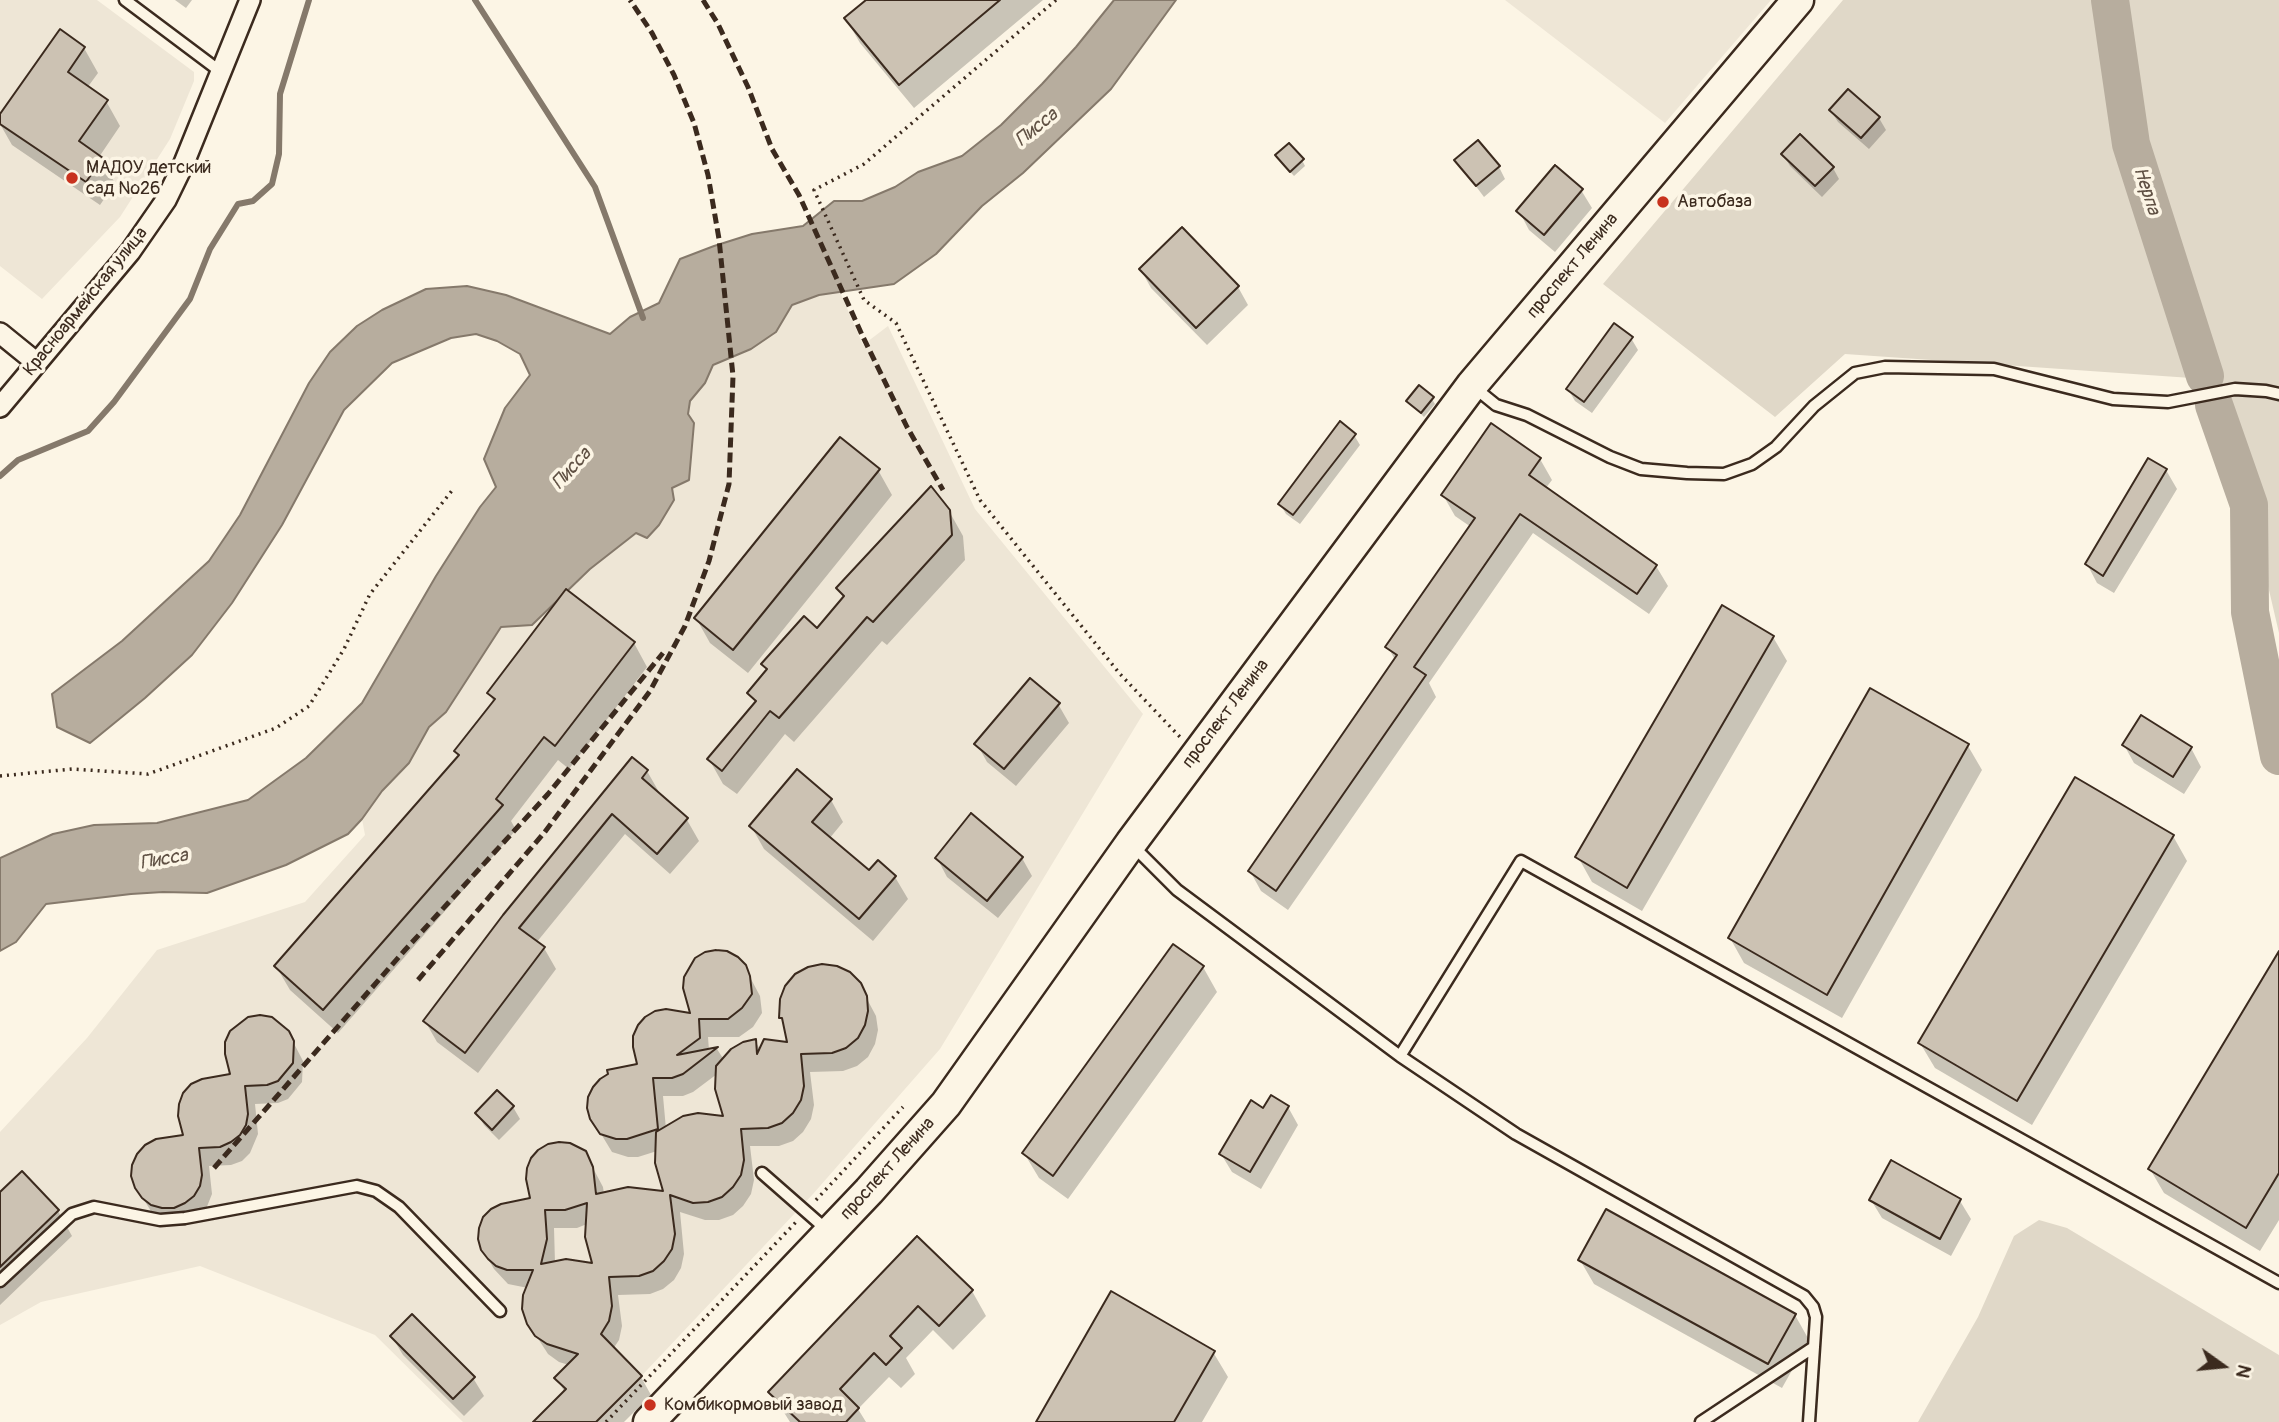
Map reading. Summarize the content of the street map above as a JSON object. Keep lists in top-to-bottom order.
{
  "streets": {
    "main road": ["проспект Ленина"],
    "street": ["Красноармейская улица"]
  },
  "water": ["Писса", "Нерпа"],
  "places": ["МАДОУ детский сад №26", "Автобаза", "Комбикормовый завод"],
  "north": "right"
}
